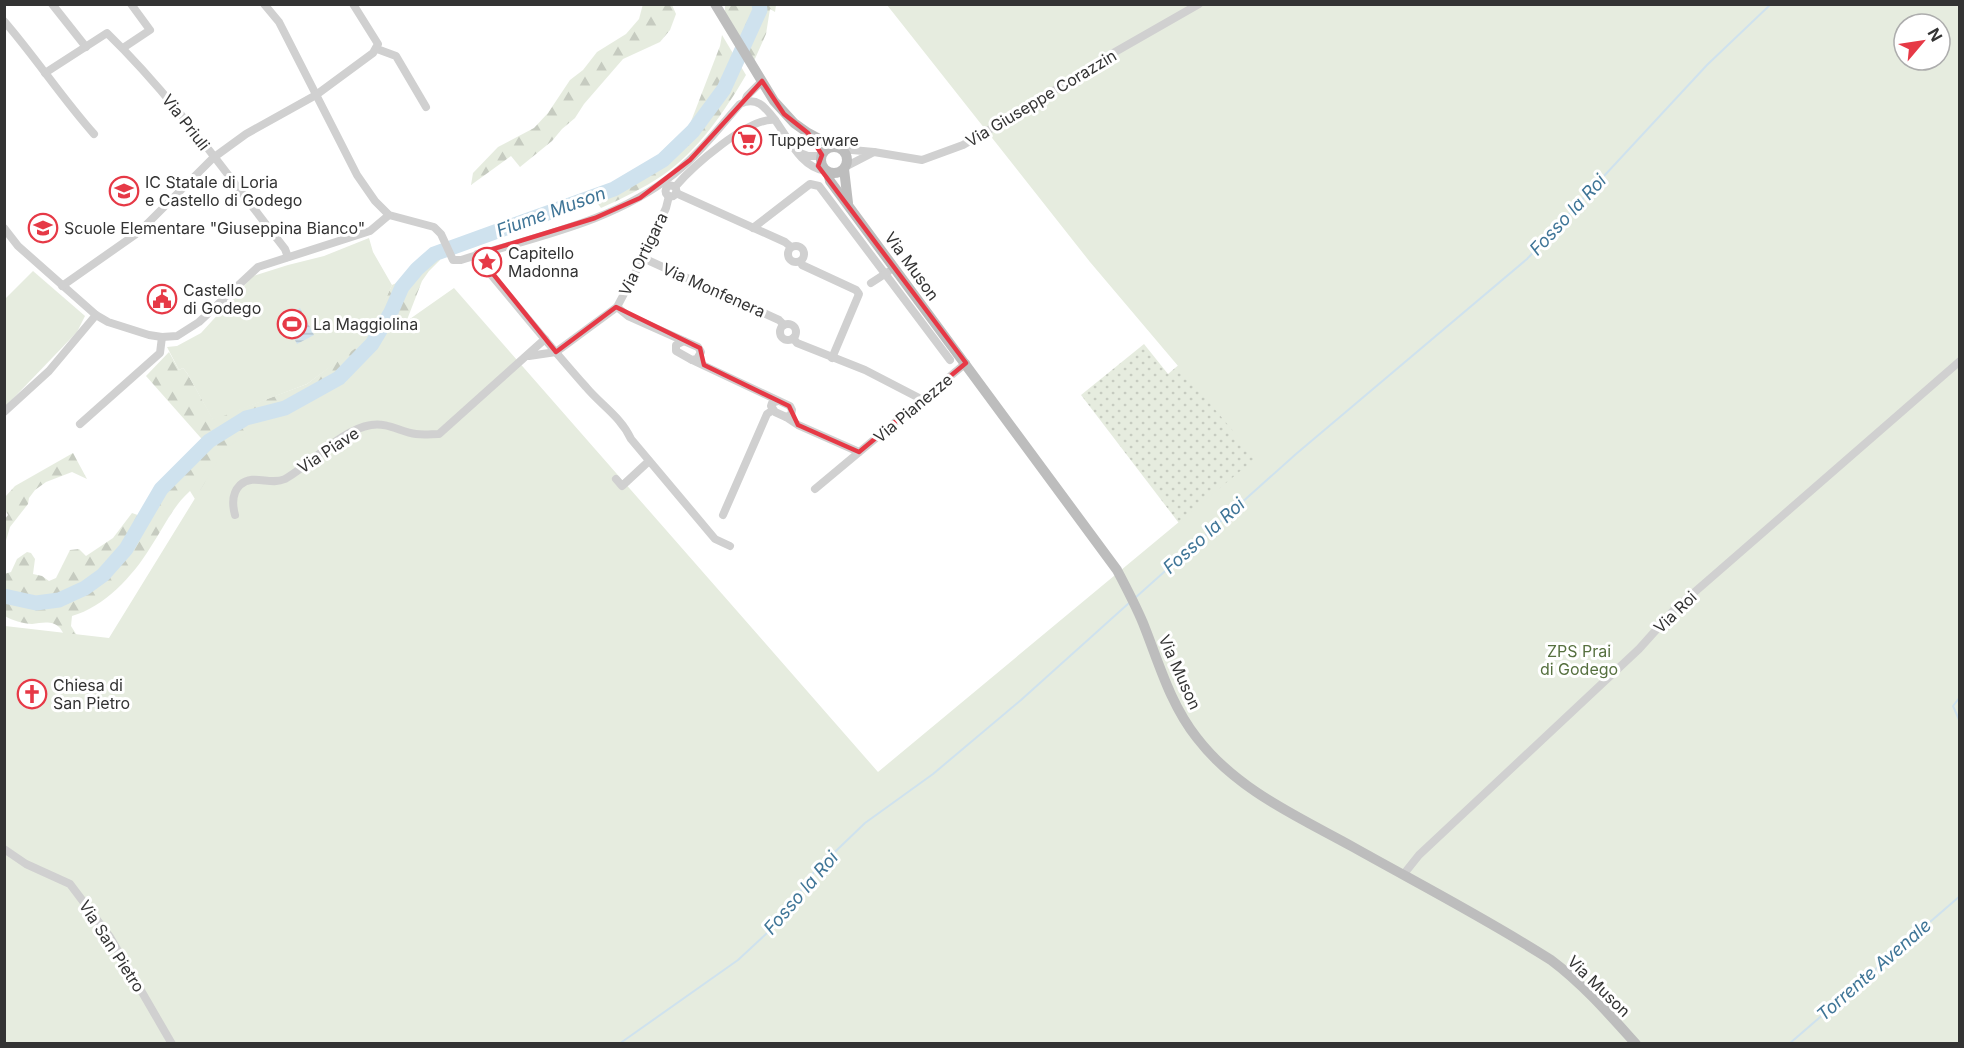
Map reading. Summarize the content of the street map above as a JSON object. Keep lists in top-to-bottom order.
{
  "streets": {
    "main road": ["Via Muson"],
    "street": [
      "Via Giuseppe Corazzin",
      "Via Priuli",
      "Via Ortigara",
      "Via Monfenera",
      "Via Pianezze",
      "Via Piave",
      "Via Roi",
      "Via San Pietro"
    ]
  },
  "crossings": [
    ["Via Giuseppe Corazzin", "Via Muson"],
    ["Via Ortigara", "Via Monfenera"],
    ["Via Muson", "Via Pianezze"],
    ["Via Muson", "Via Roi"],
    ["Via Monfenera", "Via Pianezze"]
  ],
  "water": ["Fiume Muson", "Fosso la Roi", "Torrente Avenale"],
  "parks": ["ZPS Prai di Godego"],
  "places": {
    "supermarket": ["Tupperware"],
    "school or university": ["IC Statale di Loria e Castello di Godego", "Scuole Elementare \"Giuseppina Bianco\""],
    "place": ["Capitello Madonna"],
    "public building": ["Castello di Godego"],
    "sports": ["La Maggiolina"],
    "church": ["Chiesa di San Pietro"]
  },
  "north": "top right"
}
